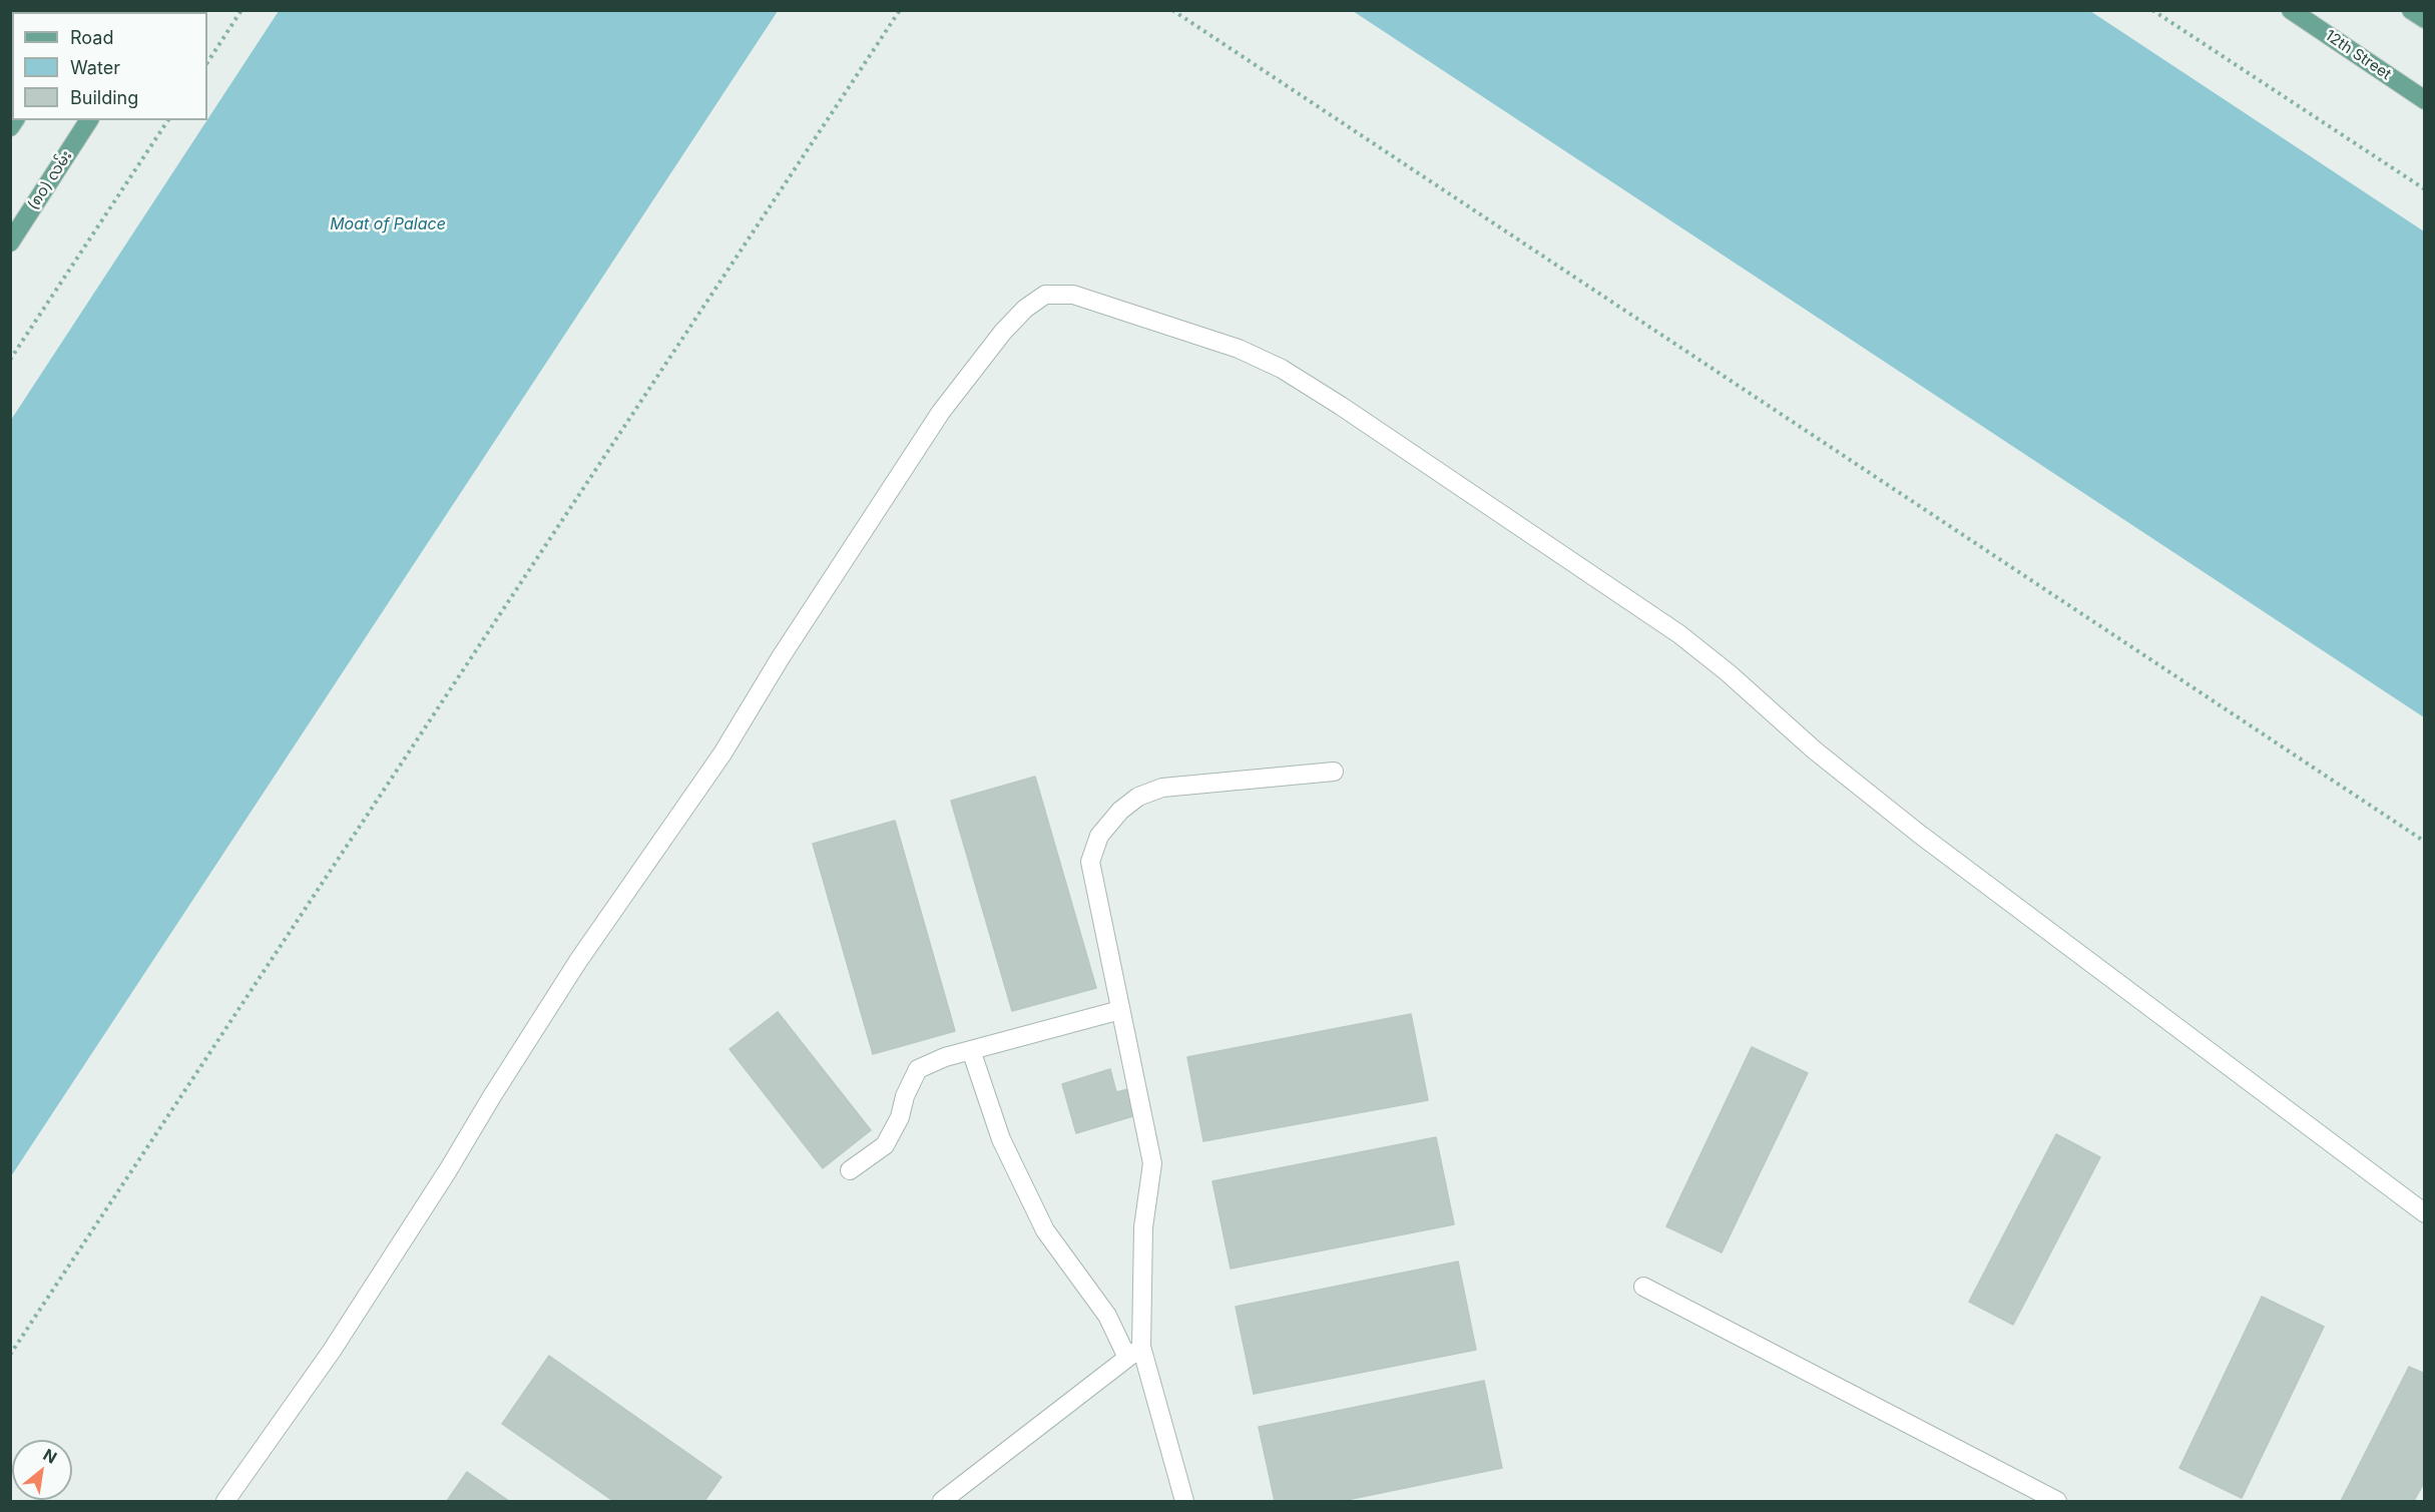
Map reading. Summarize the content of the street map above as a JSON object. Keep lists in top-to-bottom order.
{
  "streets": {
    "main road": ["12th Street", "(၈၀) လမ်း"]
  },
  "water": ["Moat of Palace"],
  "legend": ["Road", "Water", "Building"],
  "north": "top right"
}
